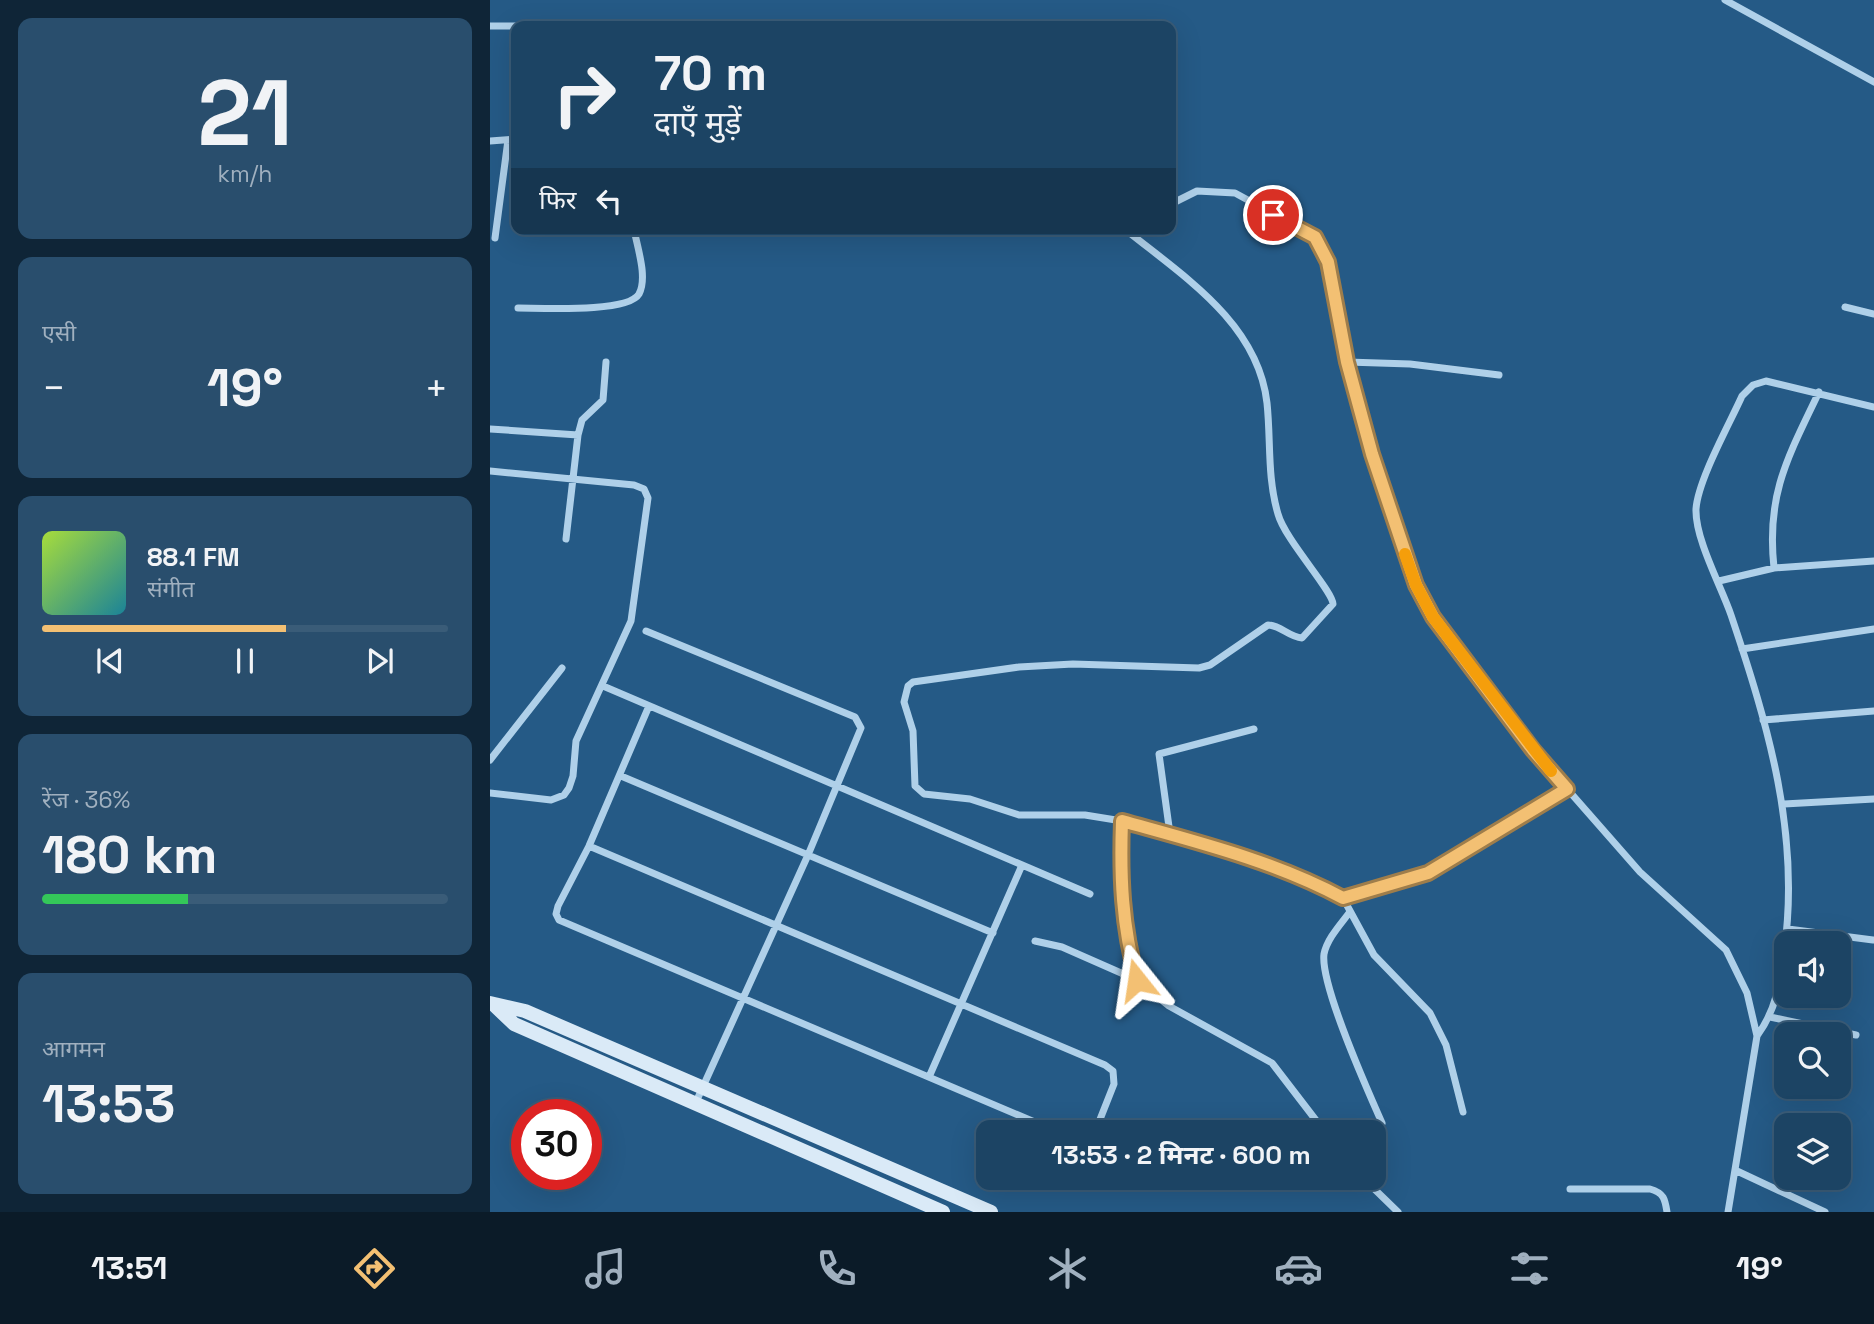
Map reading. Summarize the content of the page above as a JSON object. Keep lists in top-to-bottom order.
{
  "page": {
    "tile": [
      ["21", "km/h"],
      "एसी",
      ["रेंज · 36%", "180 km"],
      ["आगमन", "13:53"]
    ],
    "turn": ["70 m", "दाएँ मुड़ें"],
    "then": "फिर",
    "heat": ["−", "19°", "+"],
    "song": ["88.1 FM", "संगीत"],
    "limit": "30",
    "trip": "13:53 · 2 मिनट · 600 m",
    "tabs": ["13:51", "19°"]
  }
}
